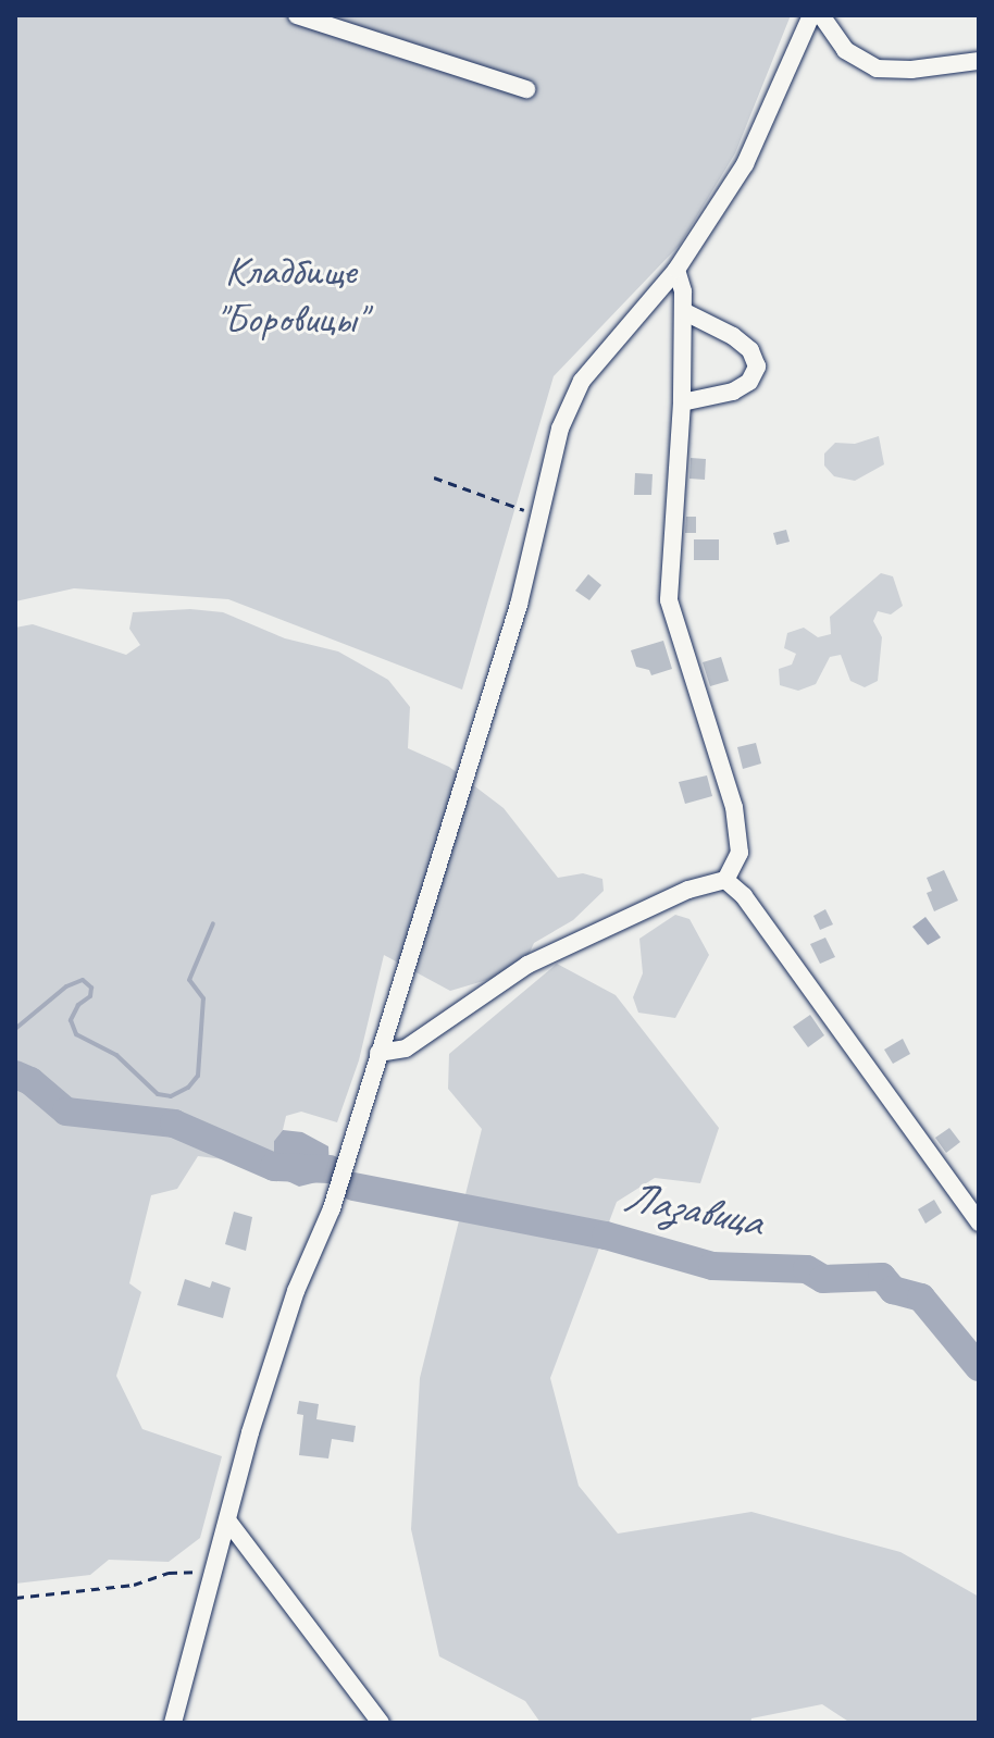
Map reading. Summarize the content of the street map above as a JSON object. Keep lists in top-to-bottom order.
{
  "water": ["Лазавица"],
  "parks": ["Кладбище \"Боровицы\""]
}
